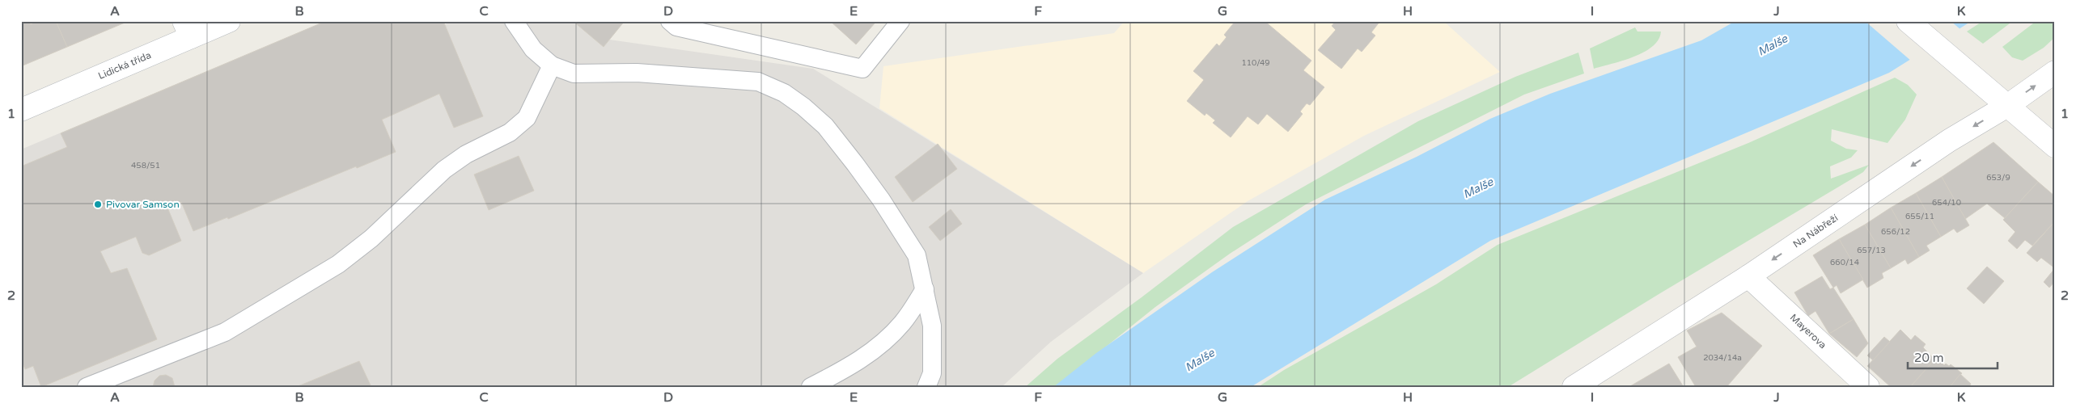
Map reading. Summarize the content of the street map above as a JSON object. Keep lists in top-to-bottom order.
{
  "streets": {
    "street": ["Lidická třída", "Na Nábřeží", "Mayerova"]
  },
  "crossings": [
    ["Na Nábřeží", "Mayerova"]
  ],
  "water": ["Malše"],
  "places": ["Pivovar Samson"],
  "house_numbers": [
    "110/49",
    "458/51",
    "653/9",
    "654/10",
    "655/11",
    "656/12",
    "657/13",
    "660/14",
    "2034/14a"
  ],
  "scale_bar": "20 m",
  "grid": {
    "columns": [
      "A",
      "B",
      "C",
      "D",
      "E",
      "F",
      "G",
      "H",
      "I",
      "J",
      "K"
    ],
    "rows": ["1", "2"]
  }
}
